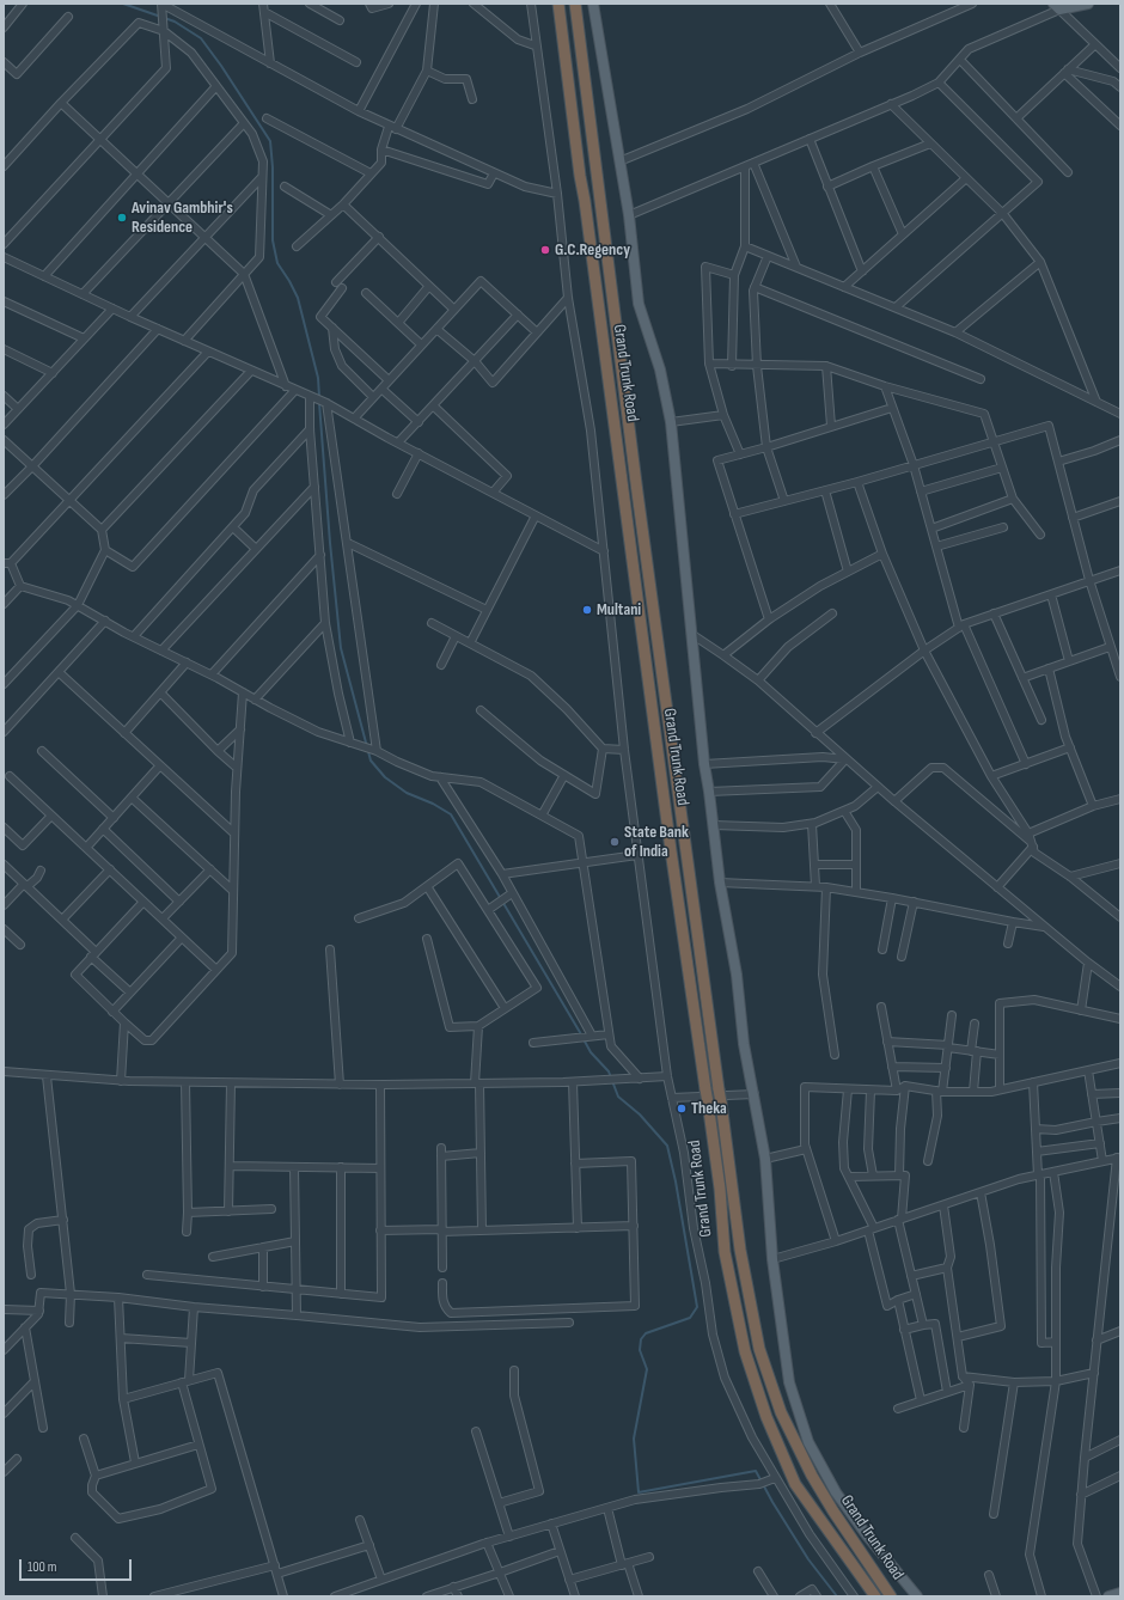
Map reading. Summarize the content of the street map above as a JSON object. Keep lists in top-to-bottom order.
{
  "streets": {
    "highway": ["Grand Trunk Road"]
  },
  "places": [
    "Avinav Gambhir's Residence",
    "G.C.Regency",
    "Multani",
    "State Bank of India",
    "Theka"
  ],
  "scale_bar": "100 m"
}
